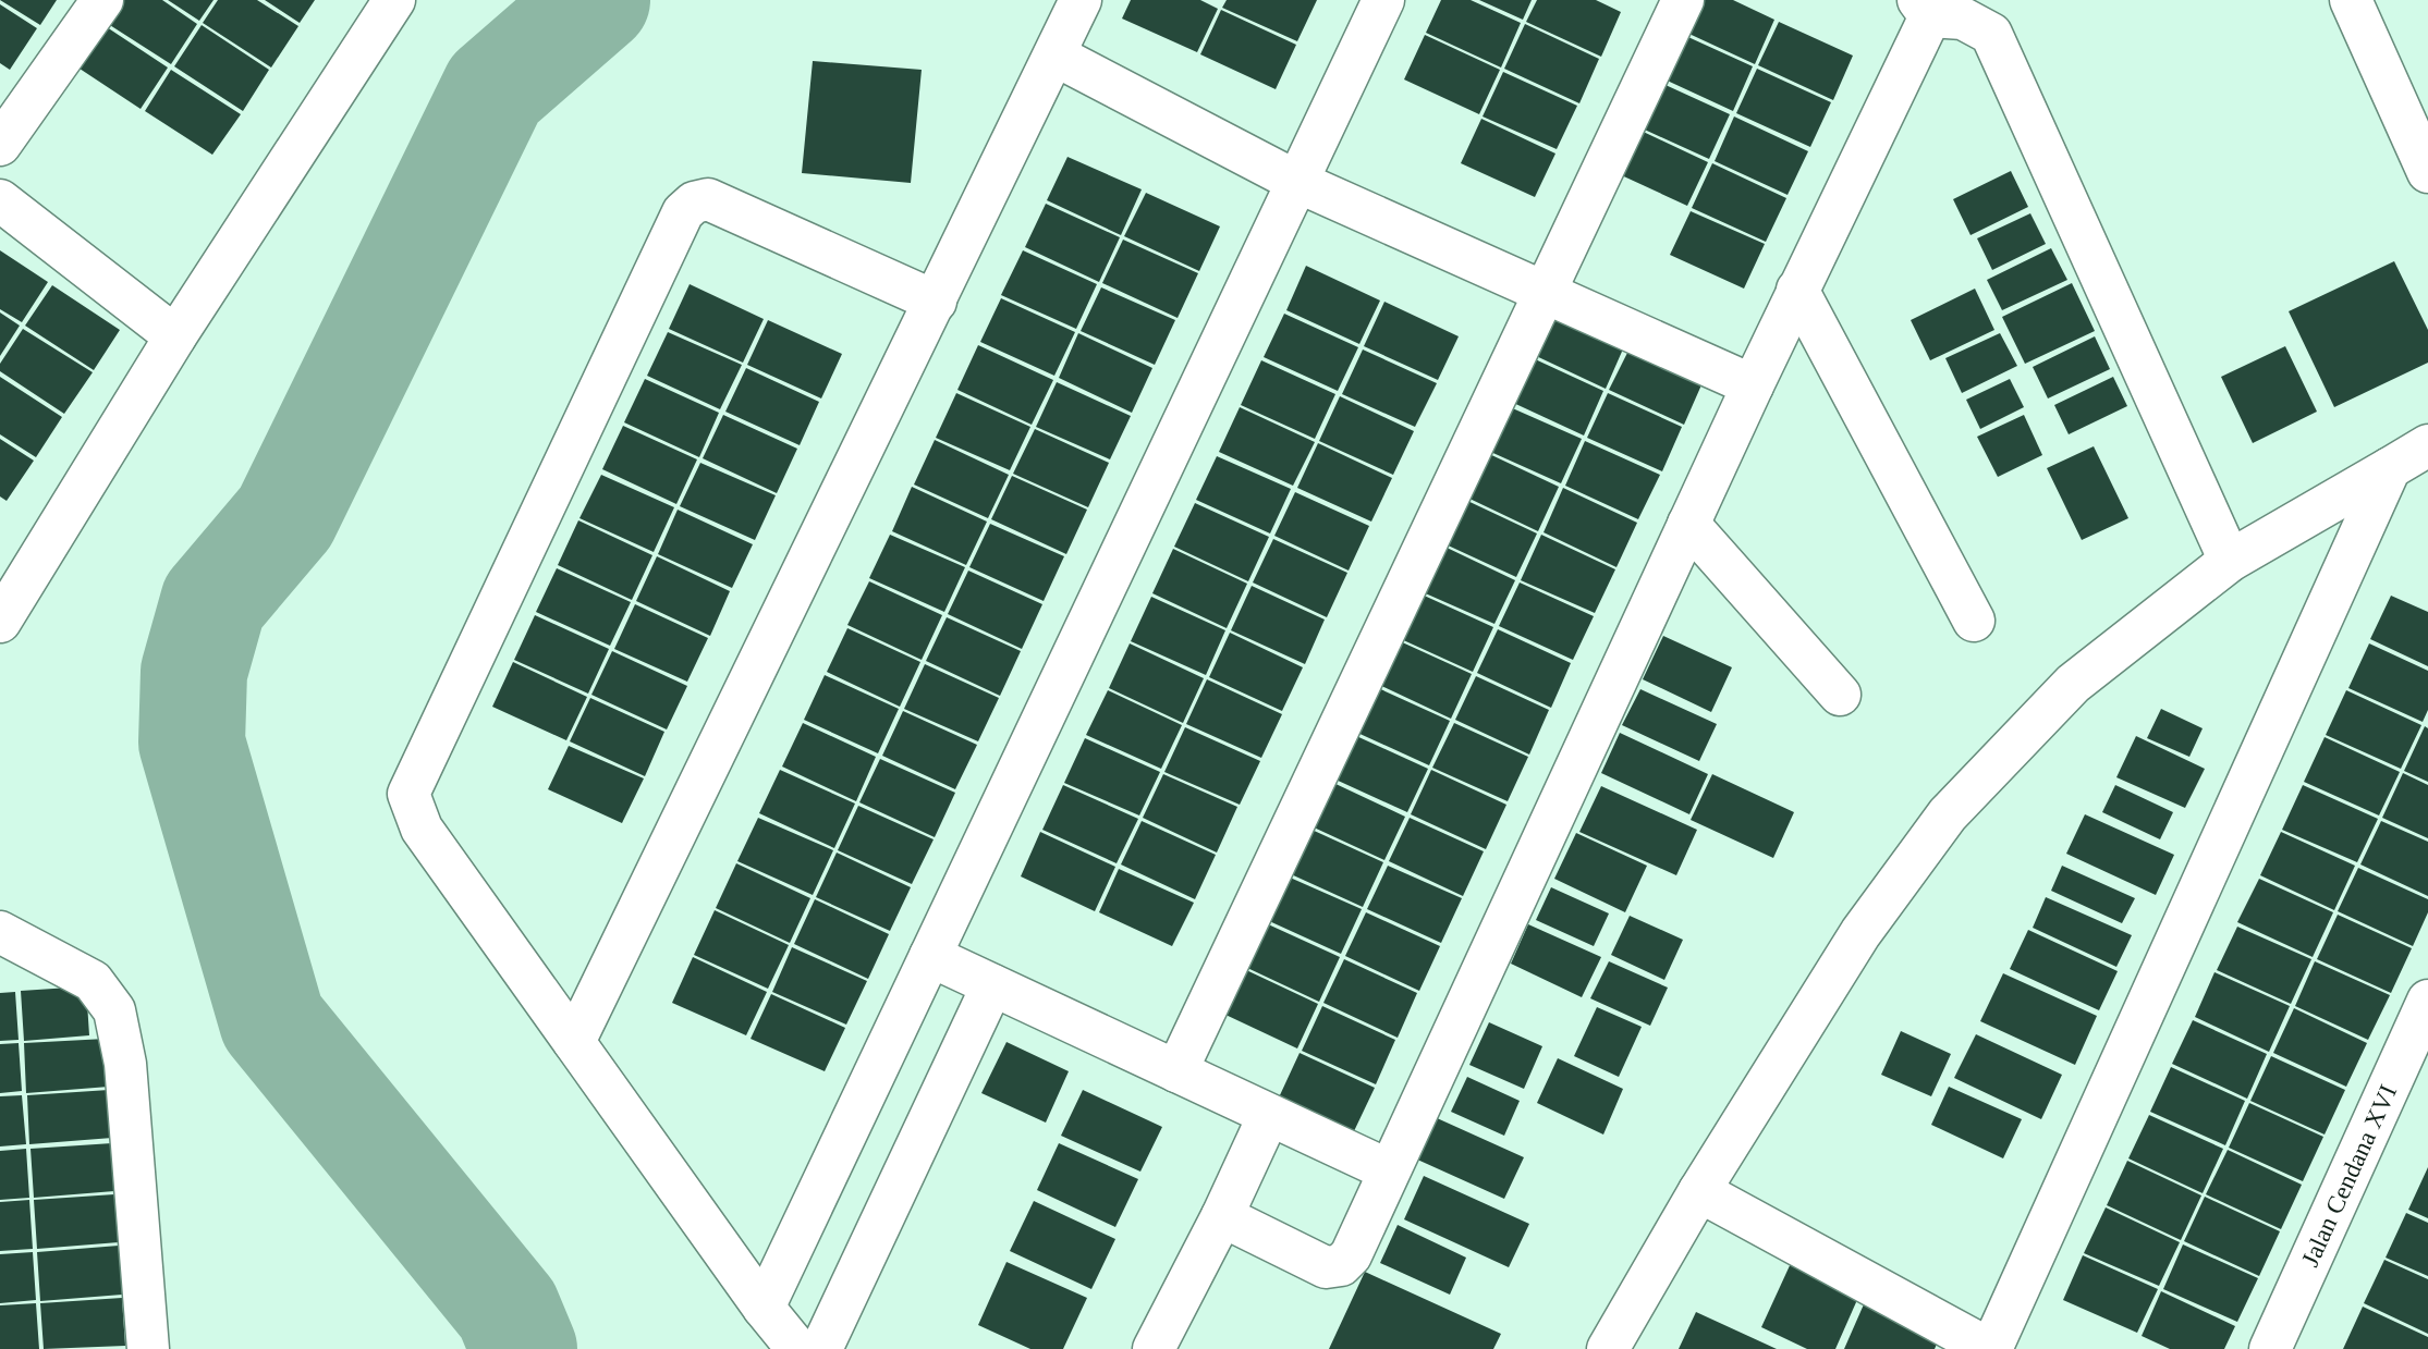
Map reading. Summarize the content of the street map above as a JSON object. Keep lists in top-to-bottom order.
{
  "streets": {
    "street": ["Jalan Cendana XVI"]
  }
}
